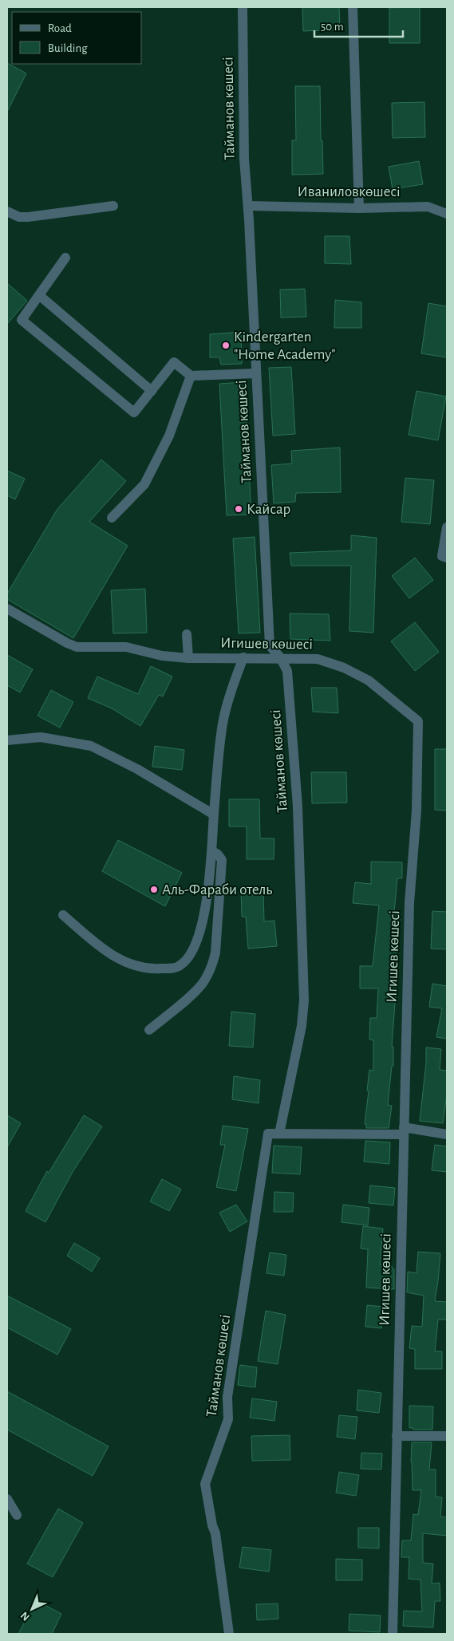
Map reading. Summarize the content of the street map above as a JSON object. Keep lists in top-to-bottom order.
{
  "streets": {
    "street": ["Тайманов көшесі", "Иваниловкөшесі", "Игишев көшесі"]
  },
  "crossings": [
    ["Тайманов көшесі", "Иваниловкөшесі"],
    ["Тайманов көшесі", "Игишев көшесі"]
  ],
  "places": ["Kindergarten \"Home Academy\"", "Кайсар", "Аль-Фараби отель"],
  "legend": ["Road", "Building"],
  "scale_bar": "50 m",
  "north": "bottom left"
}
